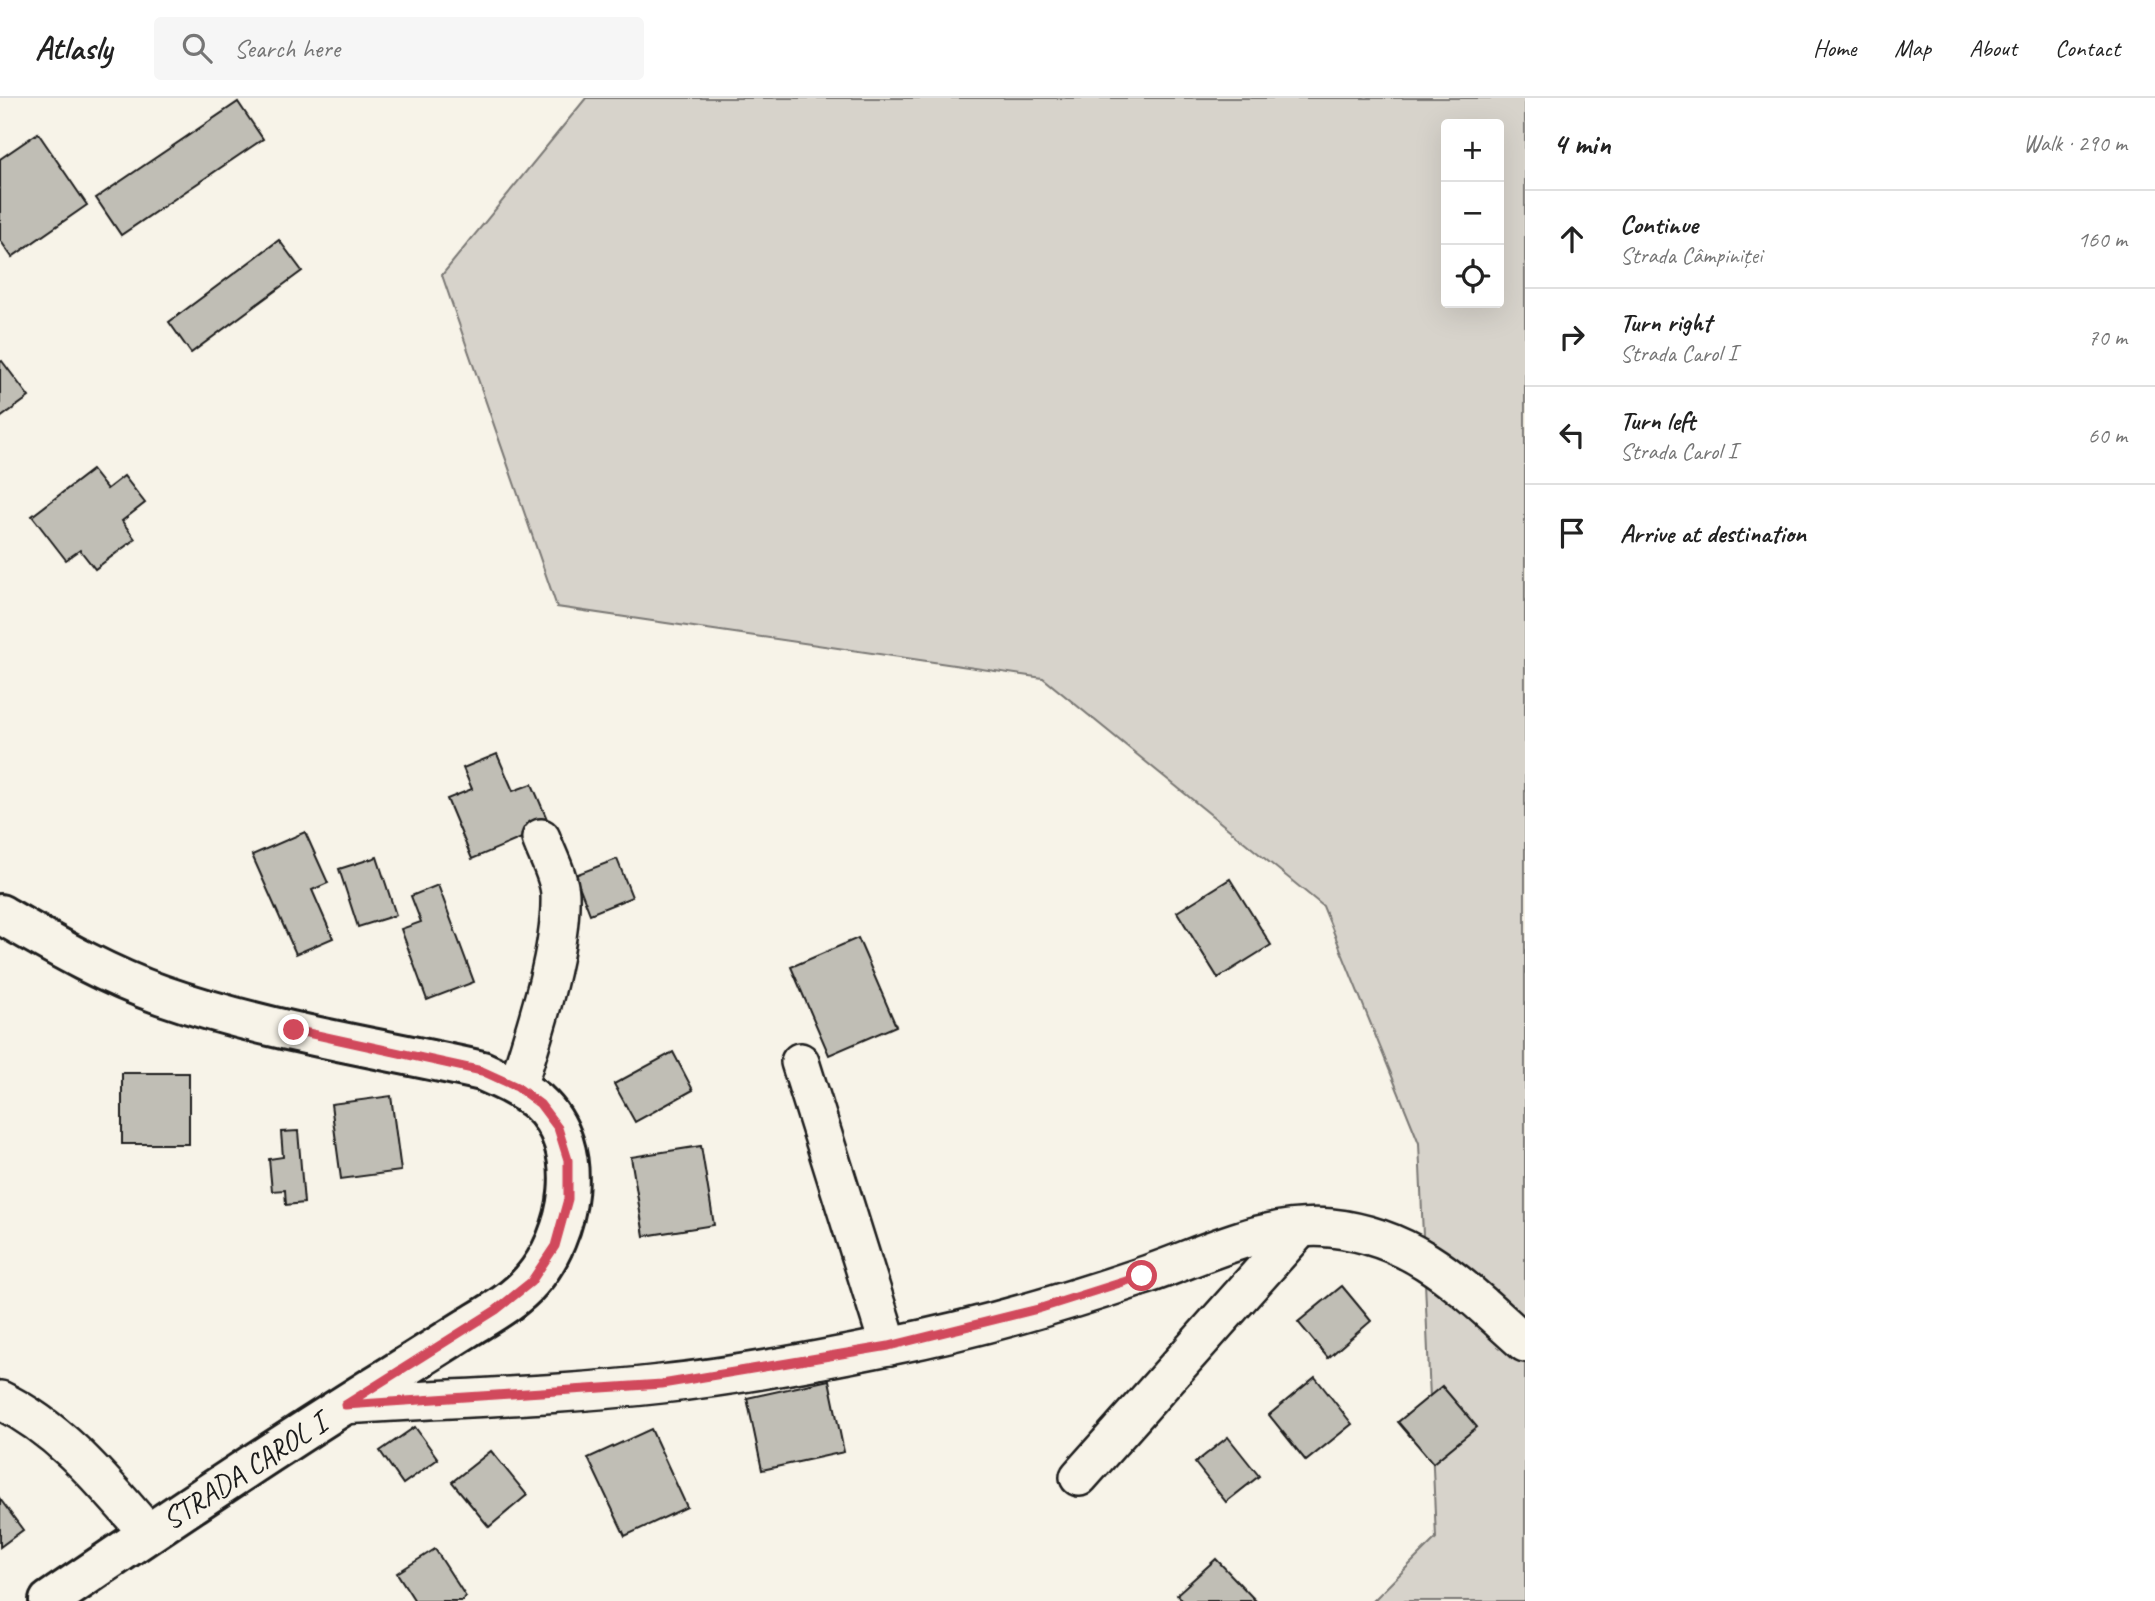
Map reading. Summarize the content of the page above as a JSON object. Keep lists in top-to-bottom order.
{
  "streets": {
    "main road": ["STRADA CAROL I"]
  },
  "page": {
    "header": "Atlasly",
    "search": "Search here",
    "nav": [
      "Home",
      "Map",
      "About",
      "Contact"
    ],
    "heading": ["4 min", "Walk · 290 m"],
    "map_buttons": ["+", "−"],
    "list": [
      ["Continue", "Strada Câmpiniței", "160 m"],
      ["Turn right", "Strada Carol I", "70 m"],
      ["Turn left", "Strada Carol I", "60 m"],
      "Arrive at destination"
    ]
  }
}
